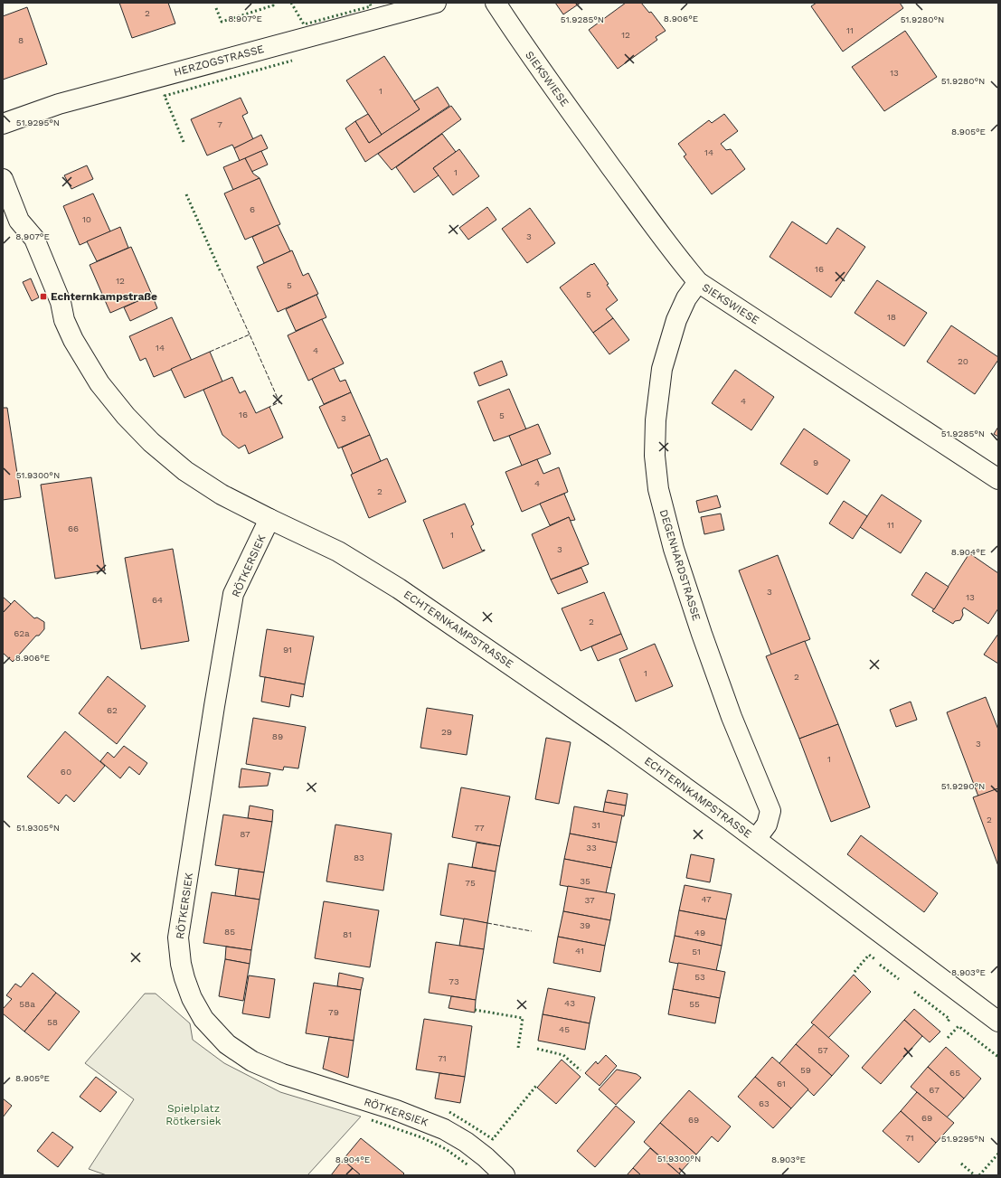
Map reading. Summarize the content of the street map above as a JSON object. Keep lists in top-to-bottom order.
{
  "streets": {
    "street": [
      "HERZOGSTRASSE",
      "SIEKSWIESE",
      "DEGENHARDSTRASSE",
      "RÖTKERSIEK",
      "ECHTERNKAMPSTRASSE"
    ]
  },
  "crossings": [
    ["SIEKSWIESE", "DEGENHARDSTRASSE"],
    ["DEGENHARDSTRASSE", "ECHTERNKAMPSTRASSE"],
    ["RÖTKERSIEK", "ECHTERNKAMPSTRASSE"]
  ],
  "parks": ["Spielplatz Rötkersiek"],
  "places": {
    "transit": ["Echternkampstraße"]
  },
  "house_numbers": [
    "2",
    "11",
    "12",
    "8",
    "13",
    "1",
    "7",
    "14",
    "1",
    "6",
    "10",
    "3",
    "16",
    "12",
    "5",
    "5",
    "18",
    "14",
    "4",
    "20",
    "4",
    "16",
    "5",
    "3",
    "9",
    "4",
    "2",
    "11",
    "66",
    "1",
    "3",
    "3",
    "13",
    "64",
    "2",
    "62a",
    "91",
    "1",
    "2",
    "62",
    "29",
    "89",
    "3",
    "1",
    "60",
    "2",
    "31",
    "77",
    "87",
    "33",
    "83",
    "35",
    "75",
    "47",
    "37",
    "39",
    "85",
    "49",
    "81",
    "41",
    "51",
    "53",
    "73",
    "43",
    "58a",
    "55",
    "79",
    "58",
    "45",
    "57",
    "71",
    "59",
    "65",
    "61",
    "67",
    "63",
    "69",
    "69",
    "71"
  ],
  "coordinates": [
    "8.907°E",
    "8.906°E",
    "51.9285°N",
    "51.9280°N",
    "51.9295°N",
    "8.905°E",
    "51.9300°N",
    "8.904°E",
    "51.9290°N",
    "51.9305°N",
    "8.903°E"
  ]
}
